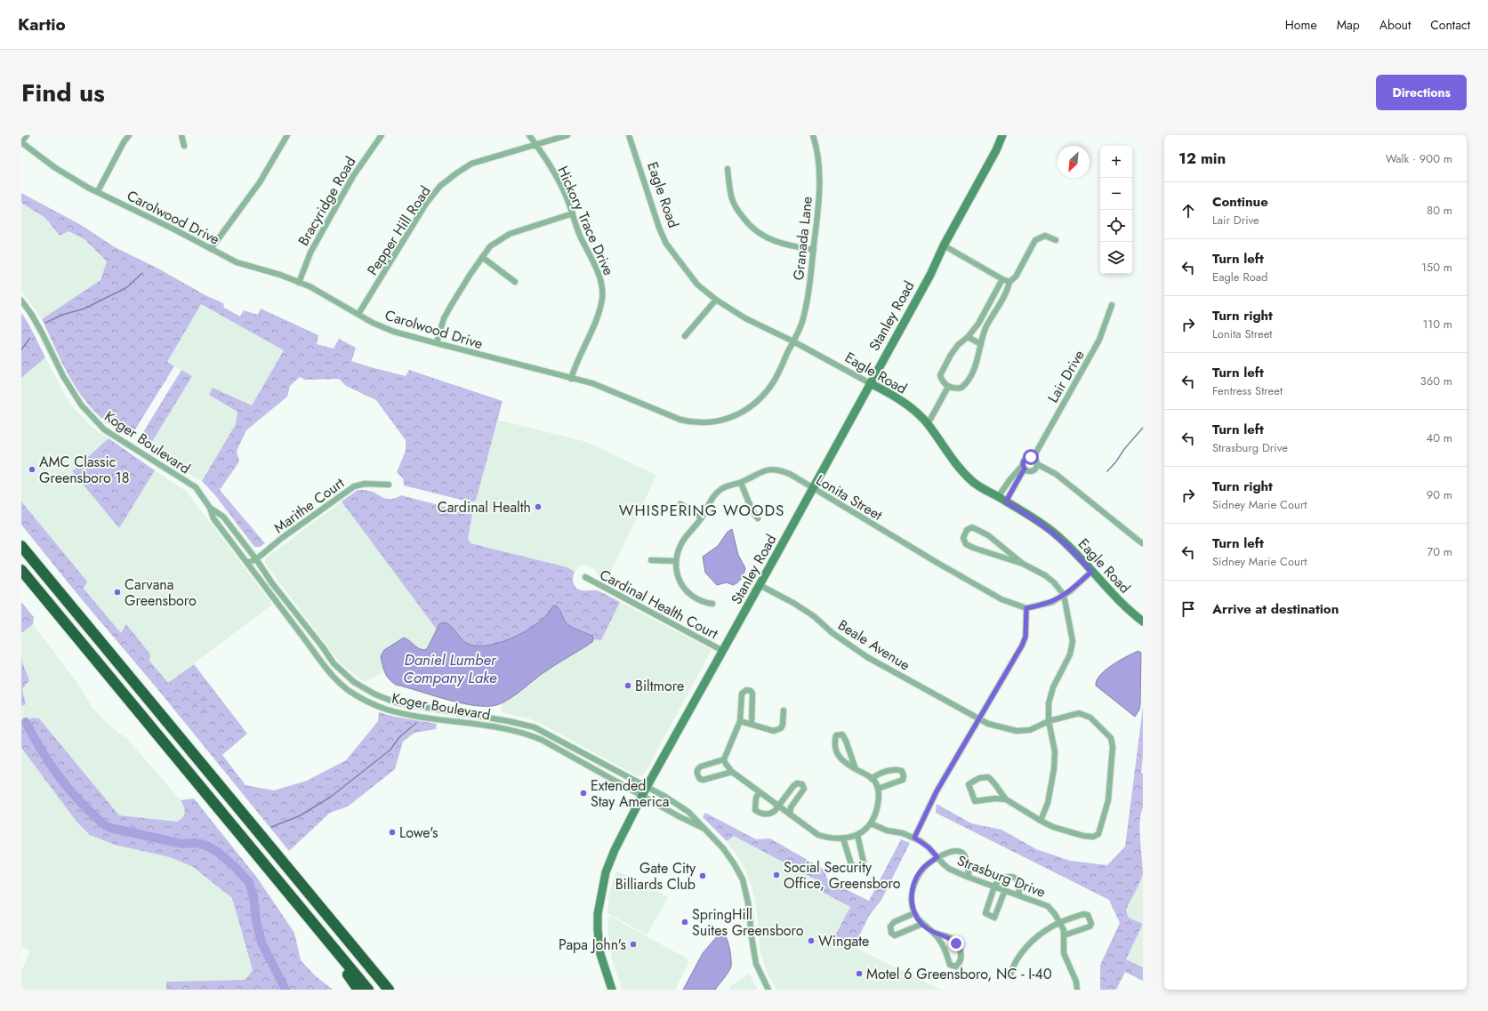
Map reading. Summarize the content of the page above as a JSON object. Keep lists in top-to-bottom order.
{
  "streets": {
    "street": [
      "Eagle Road",
      "Bracyridge Road",
      "Carolwood Drive",
      "Hickory Trace Drive",
      "Pepper Hill Road",
      "Granada Lane",
      "Stanley Road",
      "Lair Drive",
      "Koger Boulevard",
      "Lonita Street",
      "Marithe Court",
      "Cardinal Health Court",
      "Beale Avenue",
      "Strasburg Drive"
    ]
  },
  "crossings": [
    ["Eagle Road", "Carolwood Drive"],
    ["Eagle Road", "Granada Lane"],
    ["Eagle Road", "Stanley Road"],
    ["Eagle Road", "Lair Drive"],
    ["Bracyridge Road", "Carolwood Drive"],
    ["Carolwood Drive", "Hickory Trace Drive"],
    ["Carolwood Drive", "Pepper Hill Road"],
    ["Carolwood Drive", "Granada Lane"],
    ["Hickory Trace Drive", "Pepper Hill Road"],
    ["Stanley Road", "Koger Boulevard"],
    ["Stanley Road", "Lonita Street"],
    ["Stanley Road", "Cardinal Health Court"],
    ["Stanley Road", "Beale Avenue"],
    ["Koger Boulevard", "Marithe Court"]
  ],
  "districts": ["WHISPERING WOODS"],
  "water": ["Daniel Lumber Company Lake"],
  "places": [
    "AMC Classic Greensboro 18",
    "Cardinal Health",
    "Carvana Greensboro",
    "Biltmore",
    "Extended Stay America",
    "Lowe's",
    "Social Security Office, Greensboro",
    "Gate City Billiards Club",
    "SpringHill Suites Greensboro",
    "Wingate",
    "Papa John's",
    "Motel 6 Greensboro, NC - I-40"
  ],
  "north": "bottom left",
  "page": {
    "header": "Kartio",
    "nav": [
      "Home",
      "Map",
      "About",
      "Contact"
    ],
    "title": "Find us",
    "buttons": "Directions",
    "heading": ["12 min", "Walk · 900 m"],
    "map_buttons": ["+", "−"],
    "list": [
      ["Continue", "Lair Drive", "80 m"],
      ["Turn left", "Eagle Road", "150 m"],
      ["Turn right", "Lonita Street", "110 m"],
      ["Turn left", "Fentress Street", "360 m"],
      ["Turn left", "Strasburg Drive", "40 m"],
      ["Turn right", "Sidney Marie Court", "90 m"],
      ["Turn left", "Sidney Marie Court", "70 m"],
      "Arrive at destination"
    ]
  }
}
